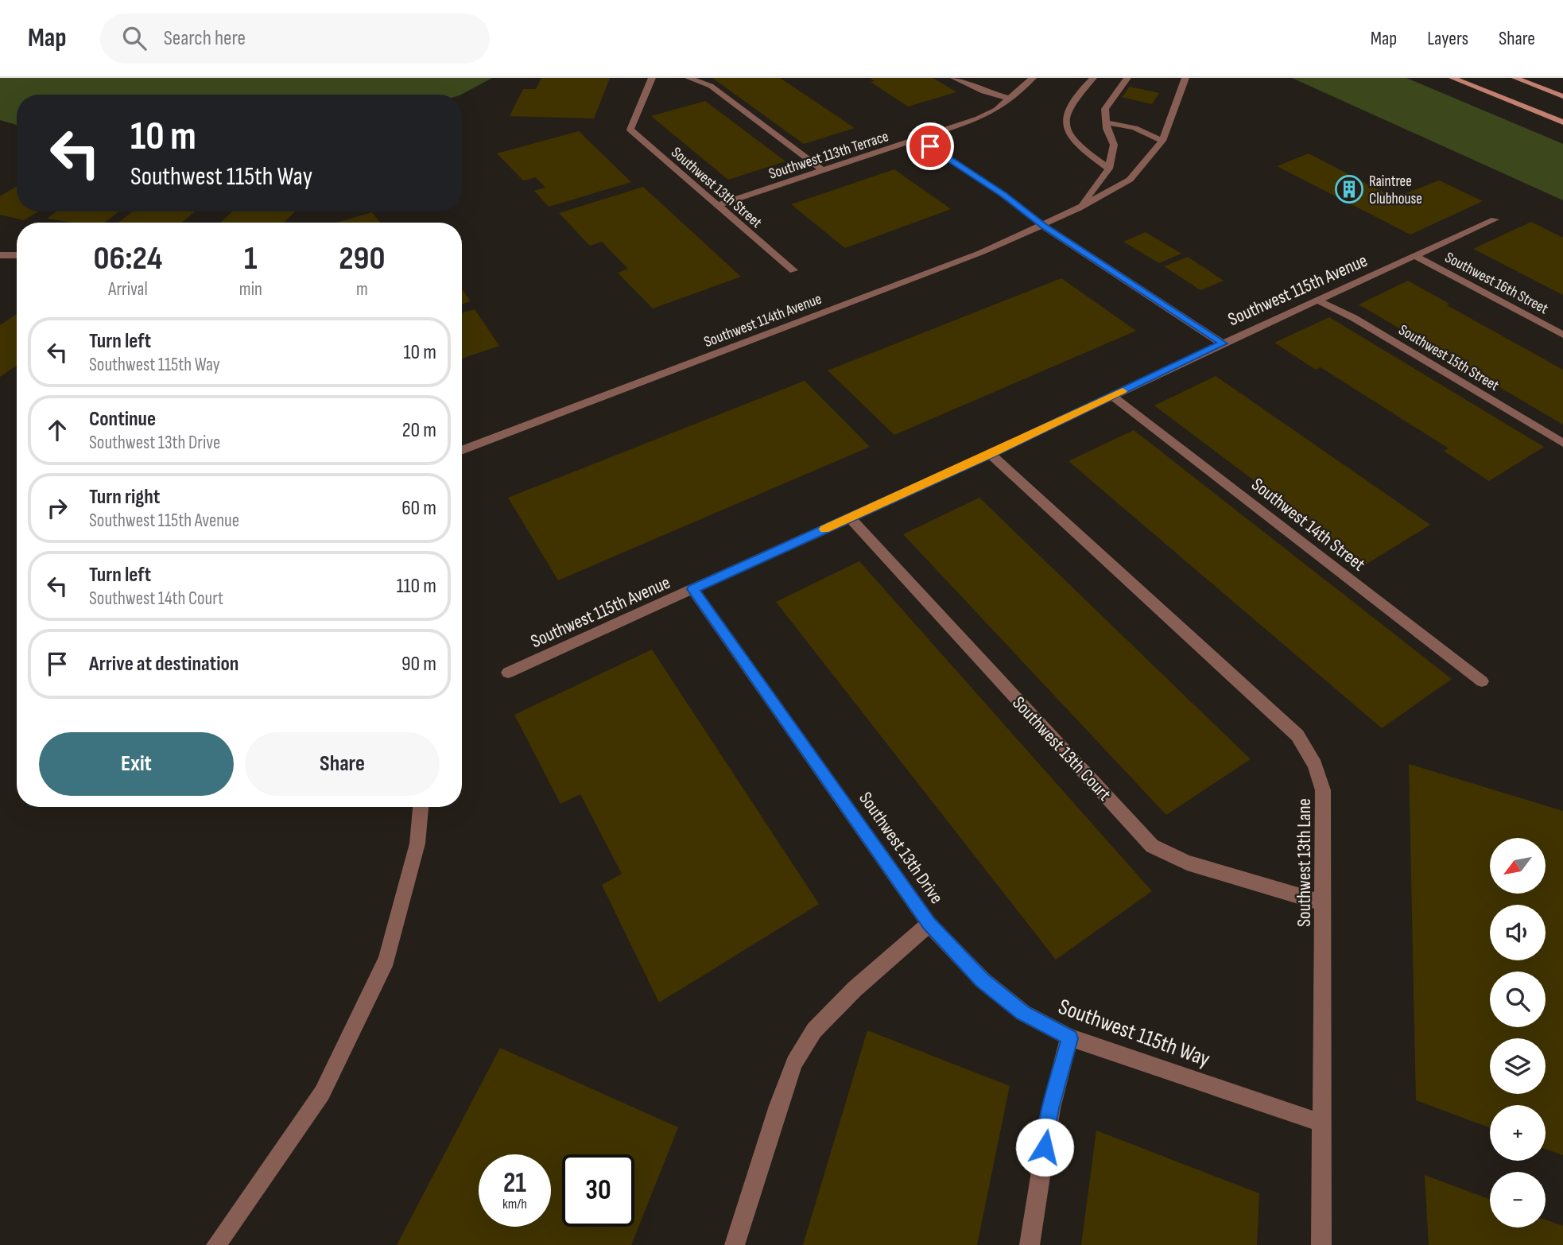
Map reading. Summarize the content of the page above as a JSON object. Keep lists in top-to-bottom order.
{
  "streets": {
    "street": [
      "Southwest 113th Terrace",
      "Southwest 13th Street",
      "Southwest 16th Street",
      "Southwest 115th Avenue",
      "Southwest 114th Avenue",
      "Southwest 15th Street",
      "Southwest 14th Street",
      "Southwest 13th Court",
      "Southwest 13th Drive",
      "Southwest 13th Lane",
      "Southwest 115th Way"
    ]
  },
  "crossings": [
    ["Southwest 113th Terrace", "Southwest 13th Street"],
    ["Southwest 16th Street", "Southwest 115th Avenue"],
    ["Southwest 115th Avenue", "Southwest 15th Street"],
    ["Southwest 115th Avenue", "Southwest 14th Street"],
    ["Southwest 115th Avenue", "Southwest 13th Court"],
    ["Southwest 115th Avenue", "Southwest 13th Drive"],
    ["Southwest 115th Avenue", "Southwest 13th Lane"],
    ["Southwest 13th Court", "Southwest 13th Lane"],
    ["Southwest 13th Drive", "Southwest 115th Way"],
    ["Southwest 13th Lane", "Southwest 115th Way"]
  ],
  "places": {
    "building": ["Raintree Clubhouse"]
  },
  "north": "bottom left",
  "page": {
    "header": "Map",
    "search": "Search here",
    "nav": ["Map", "Layers", "Share"],
    "turn": ["10 m", "Southwest 115th Way"],
    "eta": [
      "06:24",
      "Arrival",
      "1",
      "min",
      "290",
      "m"
    ],
    "list": [
      {
        "name": "Turn left",
        "note": "Southwest 115th Way",
        "value": "10 m"
      },
      {
        "name": "Continue",
        "note": "Southwest 13th Drive",
        "value": "20 m"
      },
      {
        "name": "Turn right",
        "note": "Southwest 115th Avenue",
        "value": "60 m"
      },
      {
        "name": "Turn left",
        "note": "Southwest 14th Court",
        "value": "110 m"
      },
      {
        "name": "Arrive at destination",
        "value": "90 m"
      }
    ],
    "buttons": ["Exit", "Share"],
    "map_buttons": ["+", "−"],
    "speed": "21 km/h",
    "limit": "30"
  }
}
